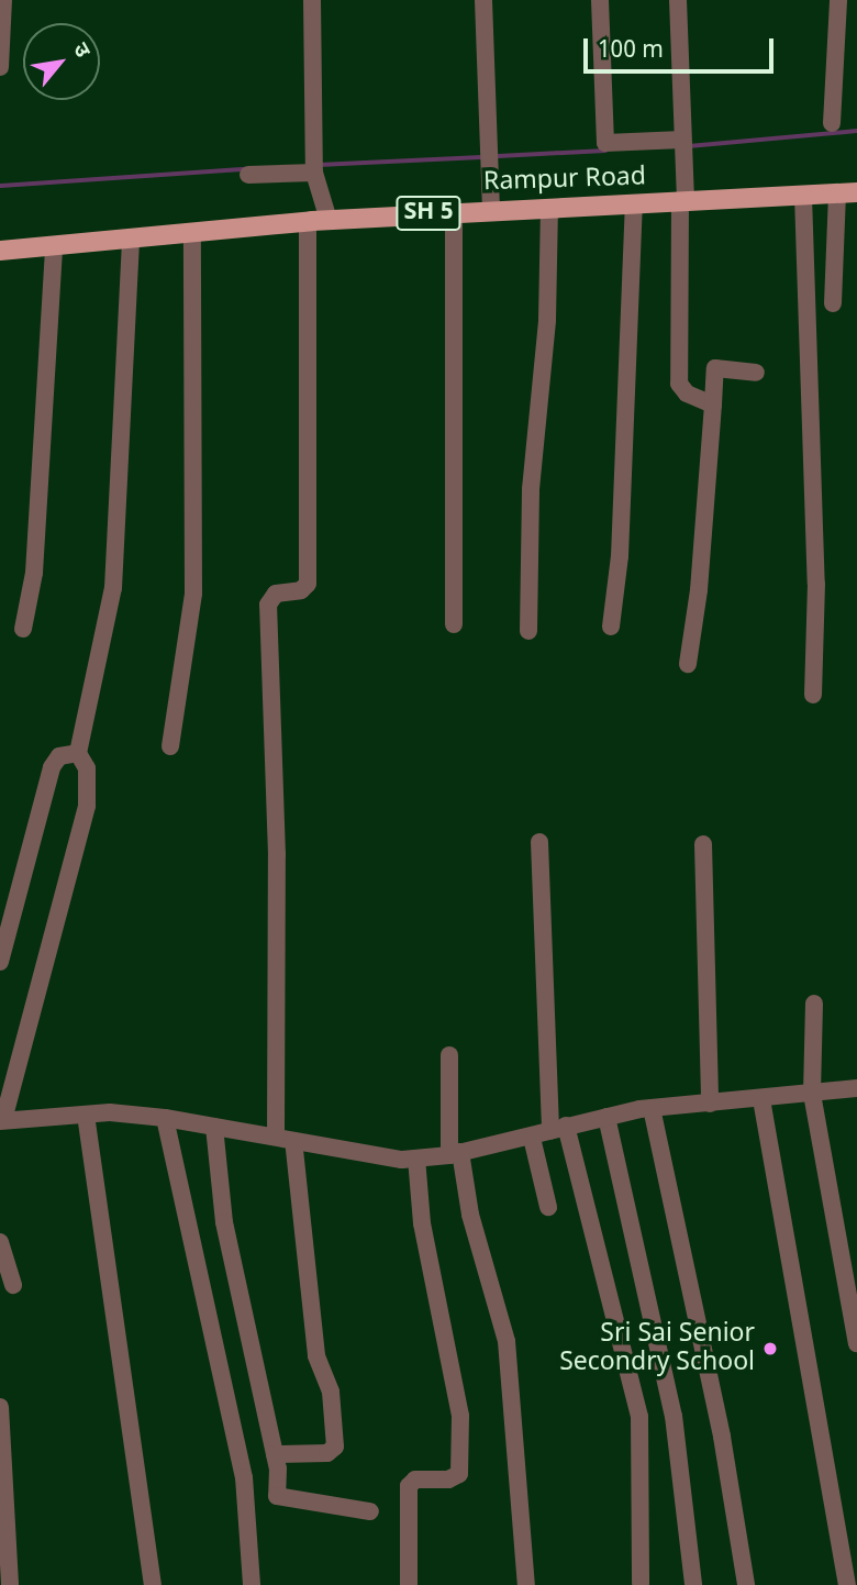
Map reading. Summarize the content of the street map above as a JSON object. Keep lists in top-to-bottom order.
{
  "streets": {
    "main road": ["Rampur Road", "SH 5"]
  },
  "places": ["Sri Sai Senior Secondry School"],
  "scale_bar": "100 m",
  "north": "top right"
}
